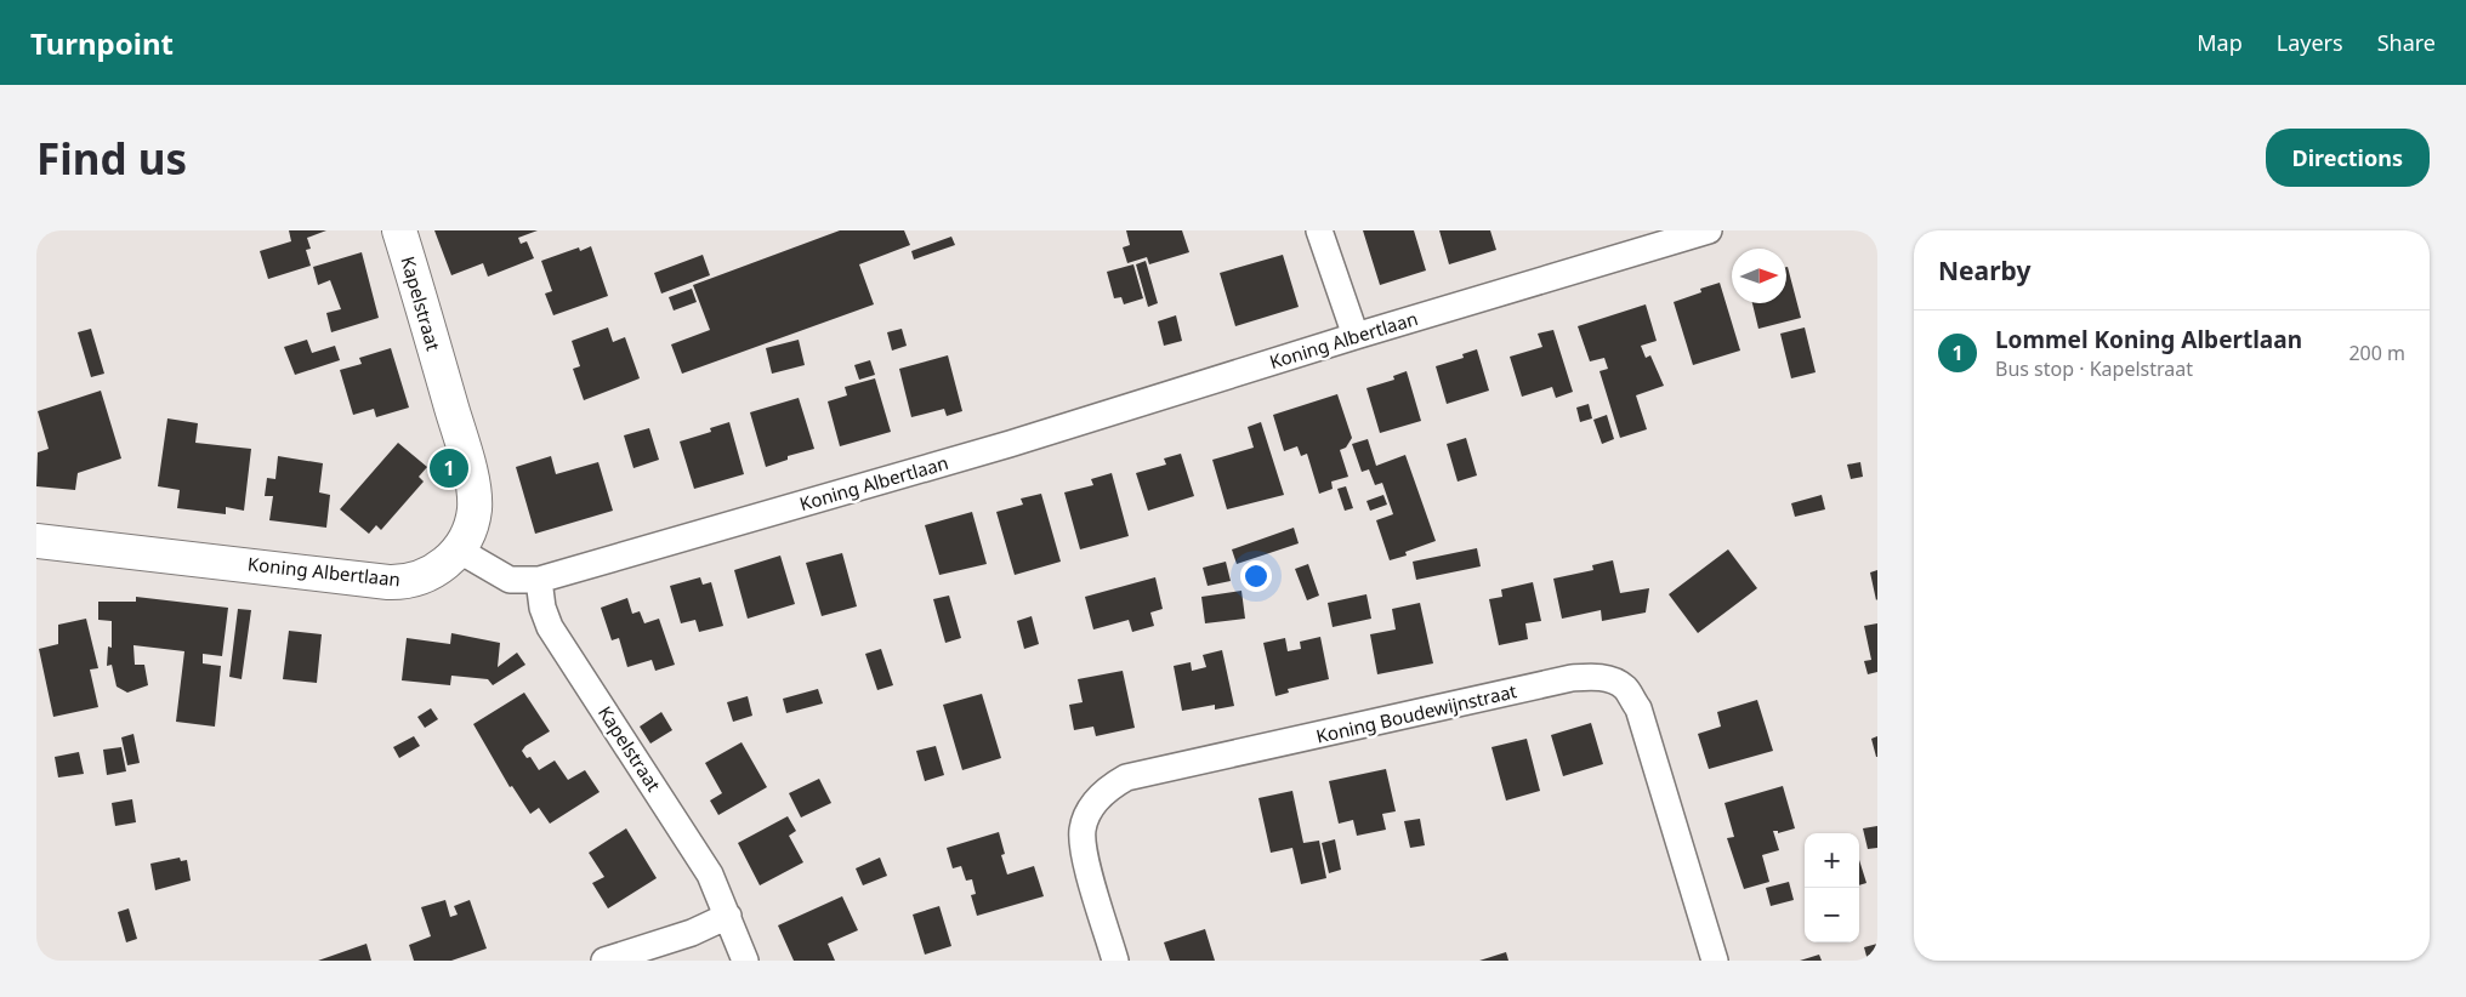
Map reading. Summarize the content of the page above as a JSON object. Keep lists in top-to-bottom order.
{
  "streets": {
    "main road": ["Kapelstraat", "Koning Albertlaan"],
    "street": ["Koning Boudewijnstraat"]
  },
  "crossings": [
    ["Kapelstraat", "Koning Albertlaan"]
  ],
  "north": "right",
  "page": {
    "header": "Turnpoint",
    "nav": ["Map", "Layers", "Share"],
    "buttons": "Directions",
    "title": "Find us",
    "heading": "Nearby",
    "list": [
      {
        "mark": "1",
        "name": "Lommel Koning Albertlaan",
        "note": "Bus stop · Kapelstraat",
        "value": "200 m"
      }
    ],
    "pins": "1",
    "map_buttons": ["+", "−"]
  }
}
